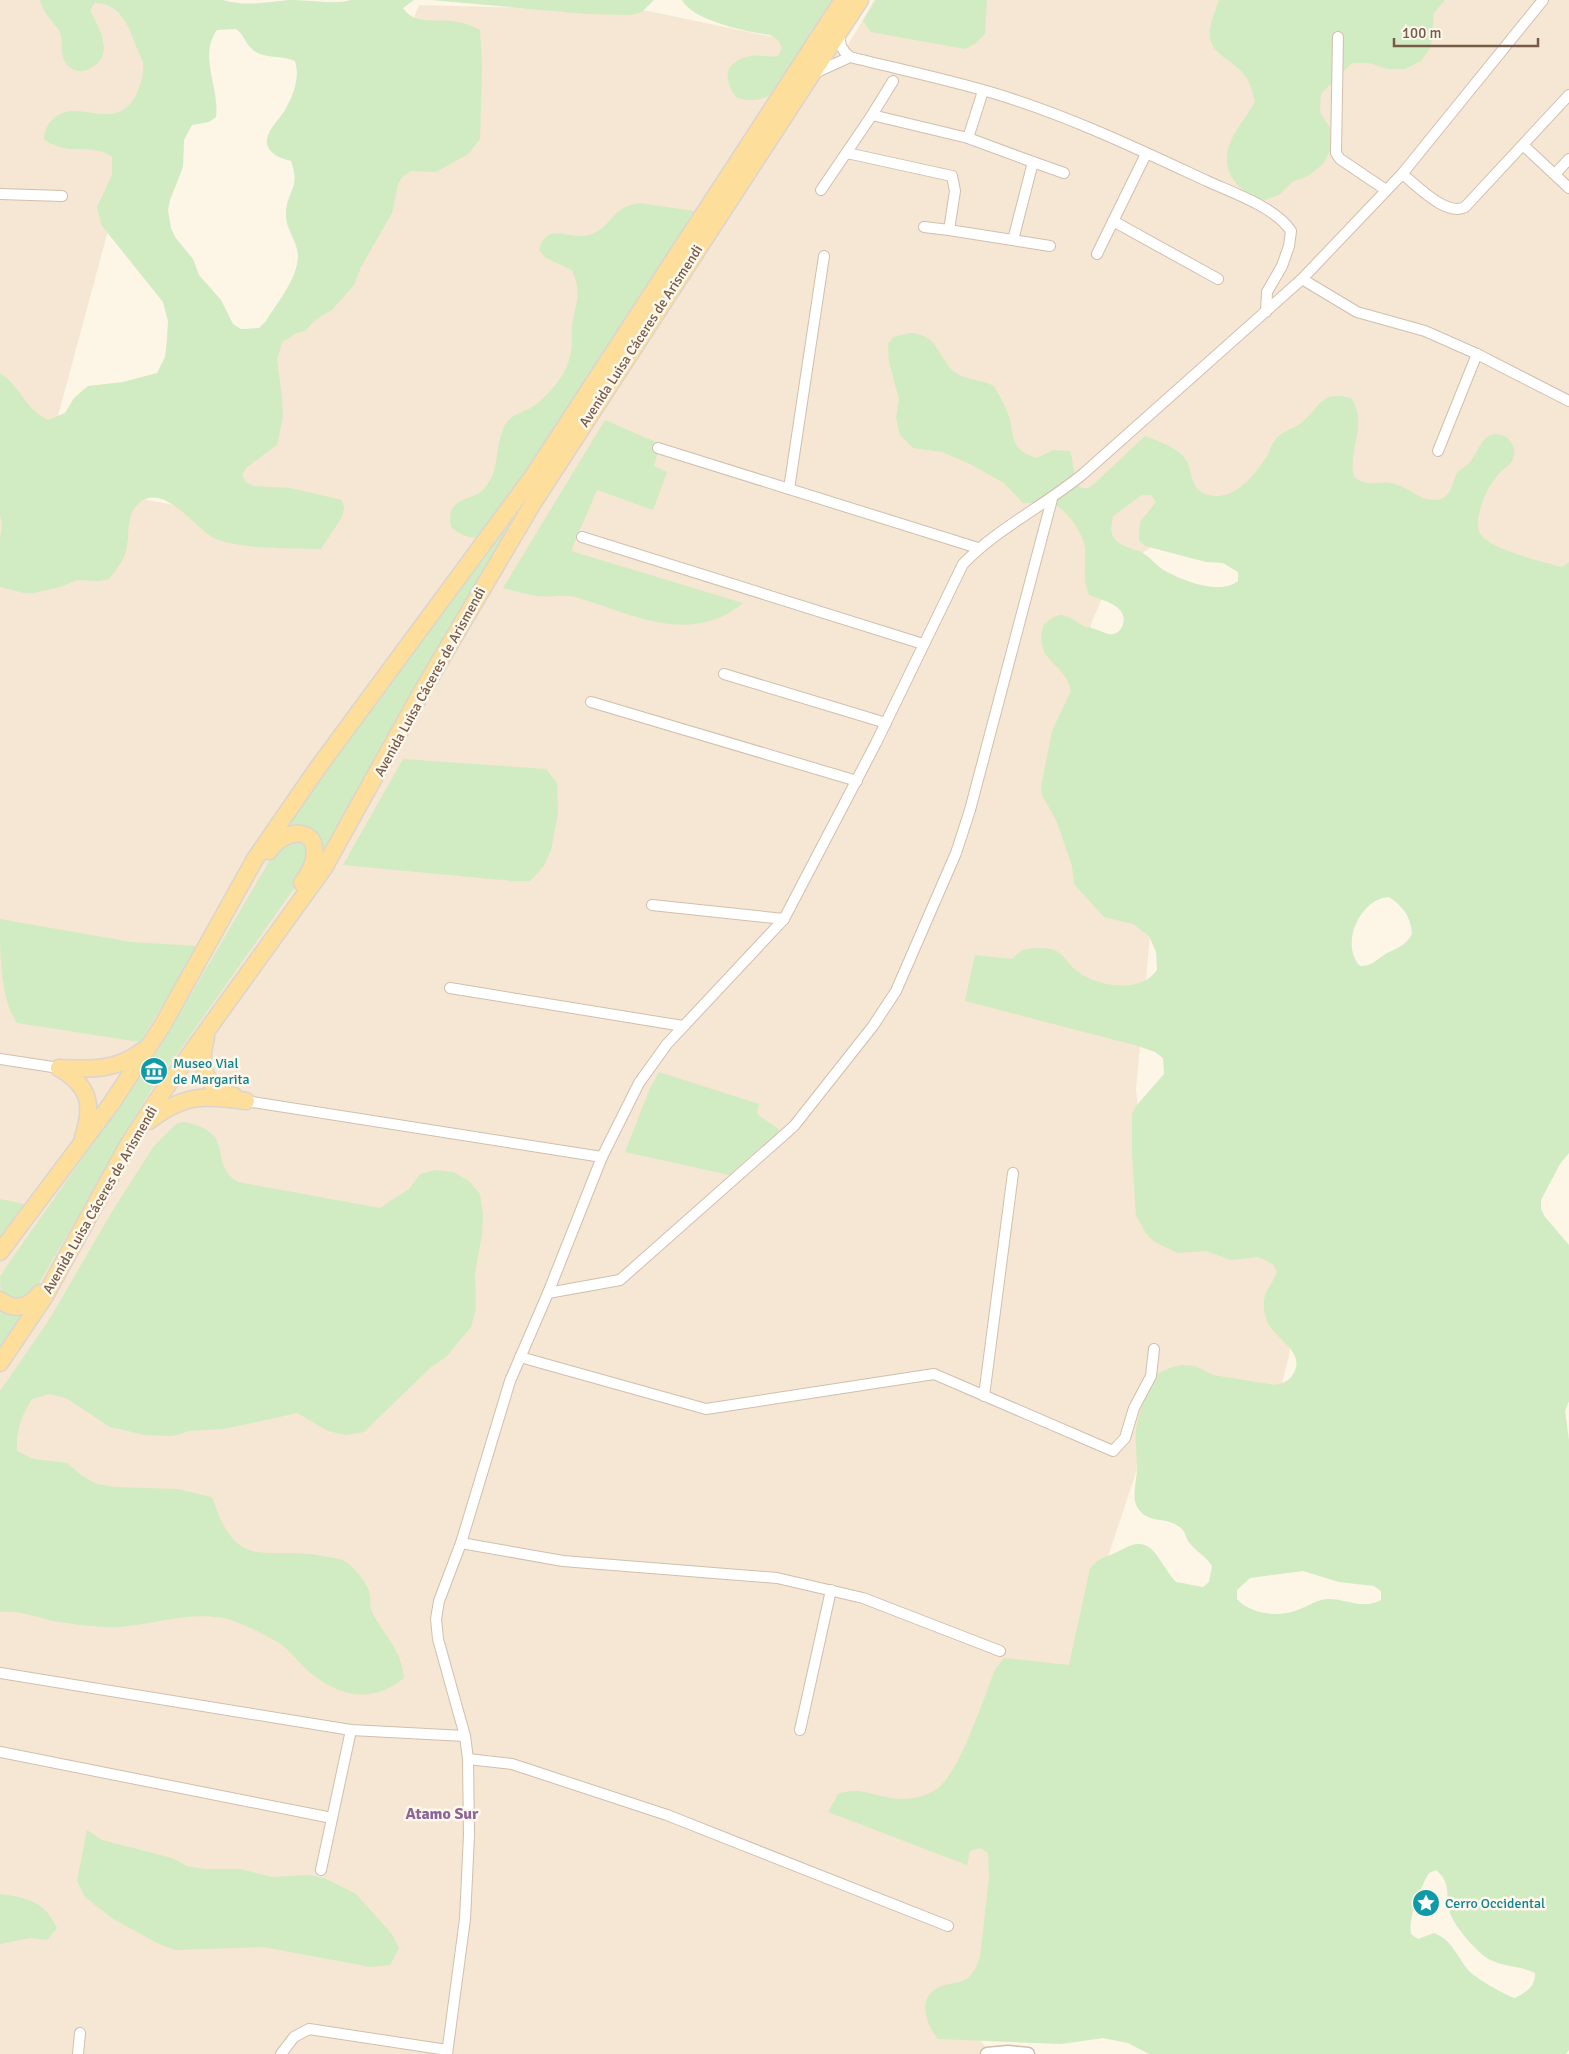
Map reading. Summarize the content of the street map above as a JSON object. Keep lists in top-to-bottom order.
{
  "streets": {
    "main road": ["Avenida Luisa Cáceres de Arismendi"]
  },
  "districts": ["Atamo Sur"],
  "places": {
    "museum": ["Museo Vial de Margarita"],
    "place": ["Cerro Occidental"]
  },
  "scale_bar": "100 m"
}
